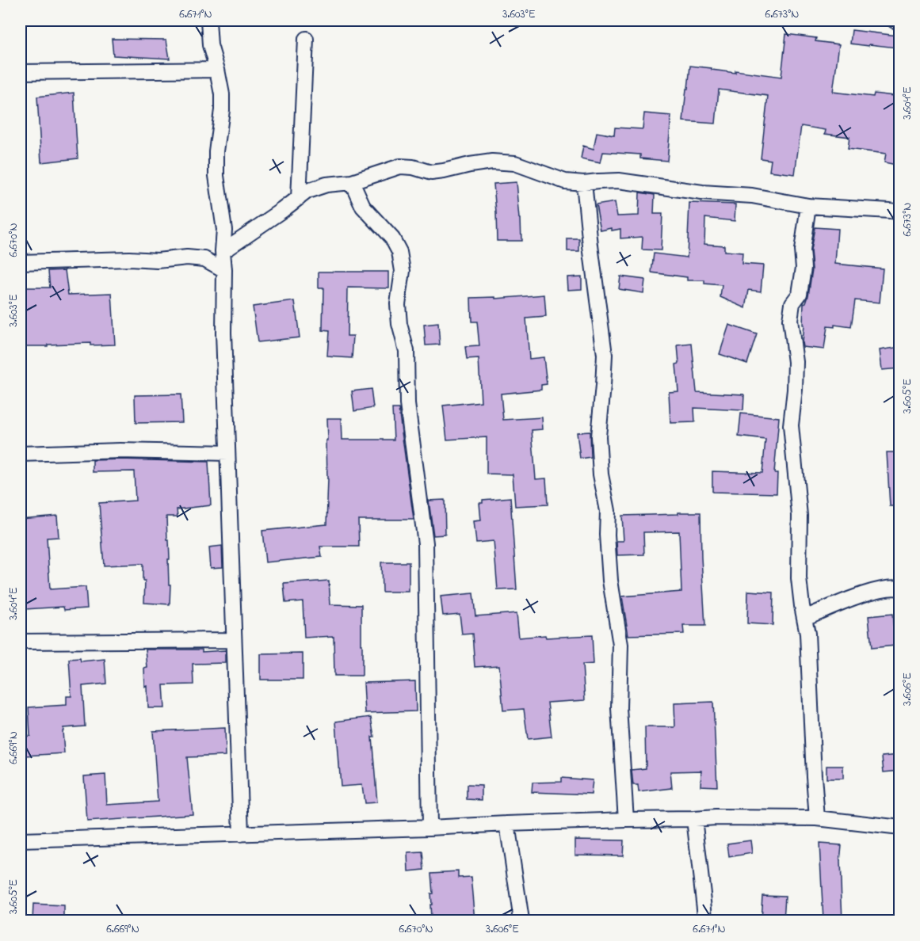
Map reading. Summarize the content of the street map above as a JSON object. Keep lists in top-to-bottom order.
{
  "coordinates": [
    "6.671°N",
    "3.603°E",
    "6.673°N",
    "3.604°E",
    "6.670°N",
    "3.605°E",
    "3.606°E",
    "6.669°N"
  ]
}
